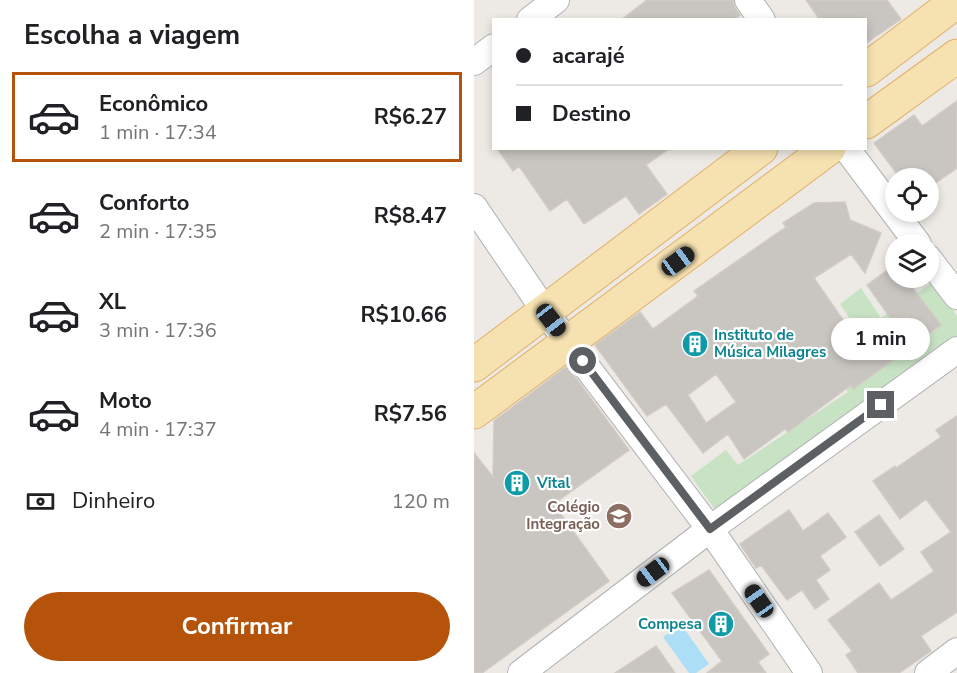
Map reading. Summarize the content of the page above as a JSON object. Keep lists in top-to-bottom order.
{
  "places": {
    "building": ["Instituto de Música Milagres", "Vital", "Compesa"],
    "school or university": ["Colégio Integração"]
  },
  "page": {
    "heading": "Escolha a viagem",
    "banner": ["acarajé", "Destino"],
    "list": [
      {
        "name": "Econômico",
        "note": "1 min · 17:34",
        "value": "R$6.27"
      },
      {
        "name": "Conforto",
        "note": "2 min · 17:35",
        "value": "R$8.47"
      },
      {
        "name": "XL",
        "note": "3 min · 17:36",
        "value": "R$10.66"
      },
      {
        "name": "Moto",
        "note": "4 min · 17:37",
        "value": "R$7.56"
      }
    ],
    "bubble": "1 min",
    "pay": ["Dinheiro", "120 m"],
    "buttons": "Confirmar"
  }
}
